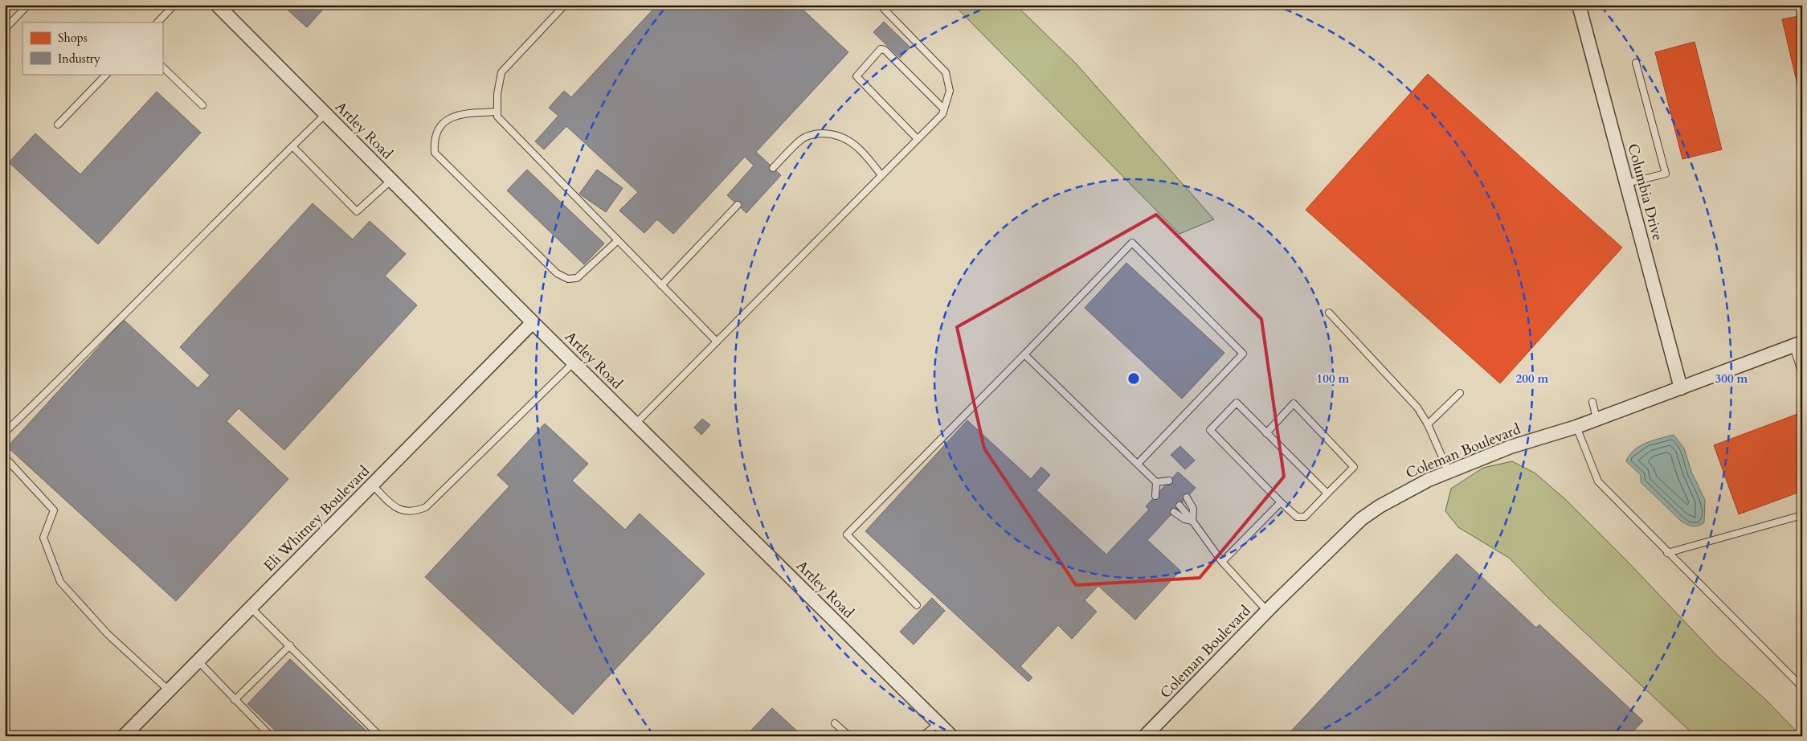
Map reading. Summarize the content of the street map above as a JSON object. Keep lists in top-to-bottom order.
{
  "streets": {
    "street": [
      "Artley Road",
      "Columbia Drive",
      "Coleman Boulevard",
      "Eli Whitney Boulevard"
    ]
  },
  "crossings": [
    ["Artley Road", "Eli Whitney Boulevard"],
    ["Columbia Drive", "Coleman Boulevard"]
  ],
  "legend": ["Shops", "Industry"],
  "rings": ["100 m", "200 m", "300 m"]
}
